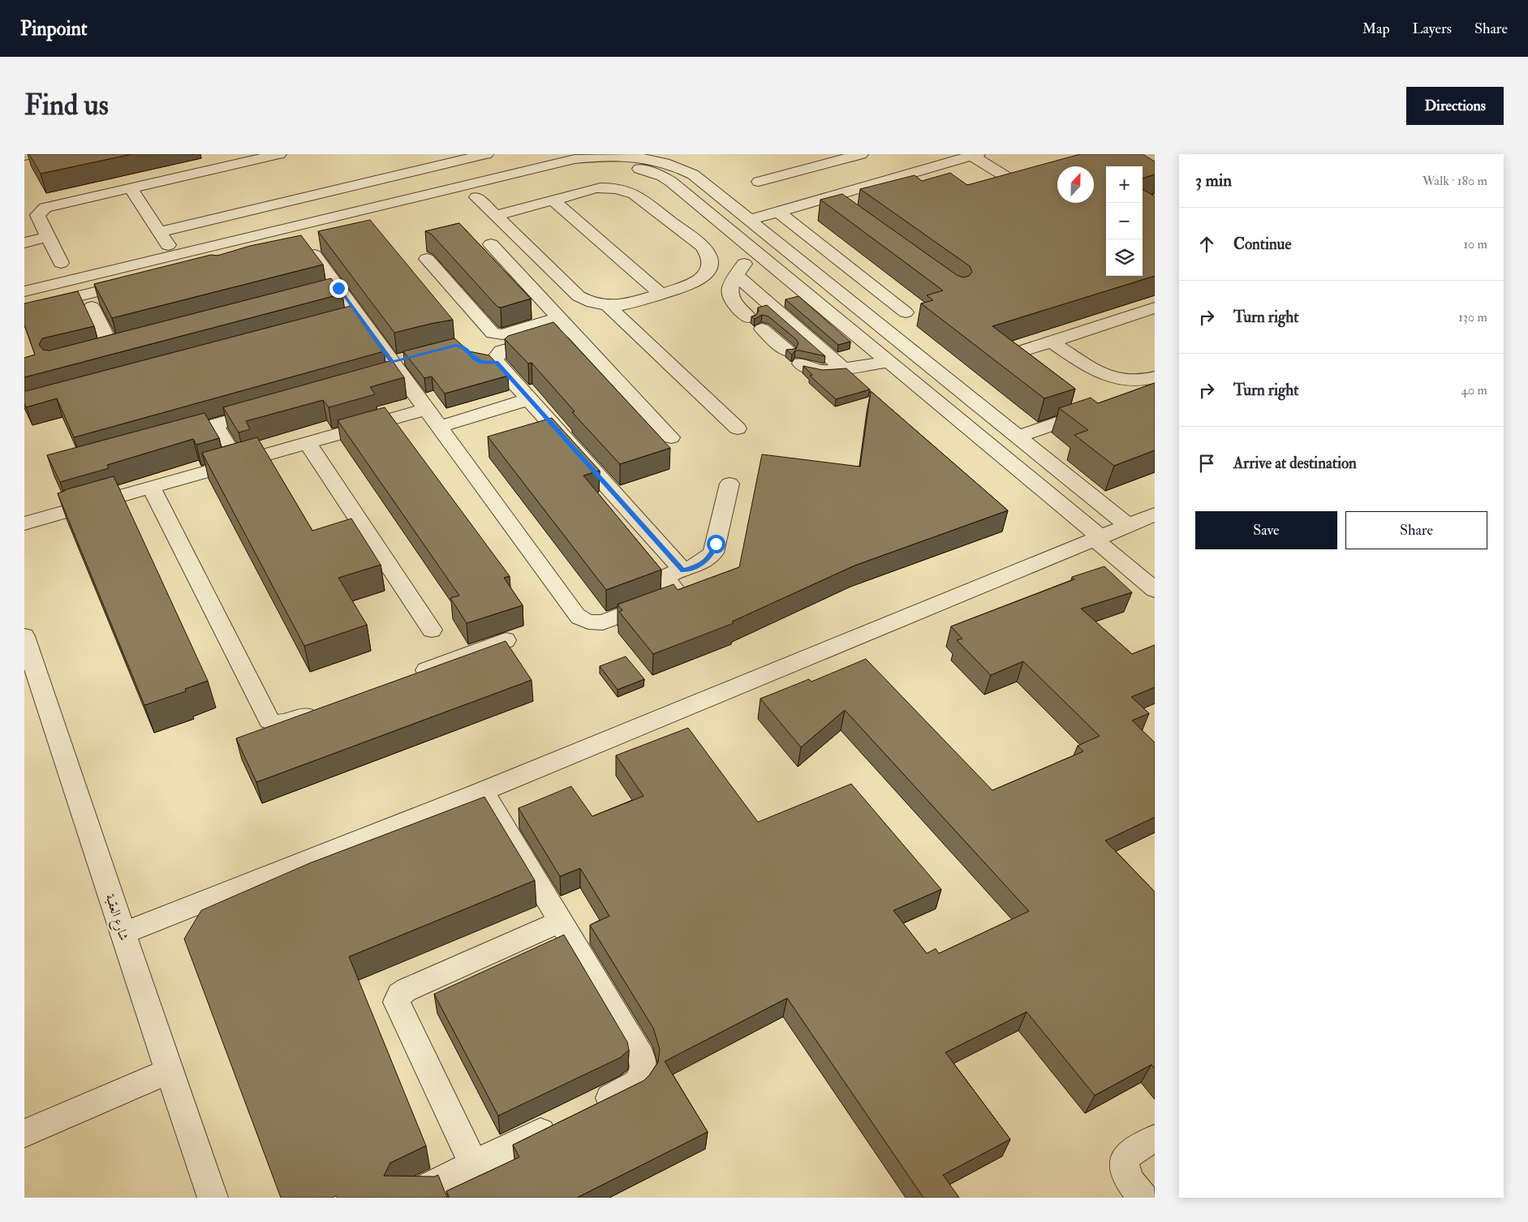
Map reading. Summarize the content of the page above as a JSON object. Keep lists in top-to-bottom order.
{
  "streets": {
    "street": ["شارع العقبة"]
  },
  "north": "top",
  "page": {
    "header": "Pinpoint",
    "nav": ["Map", "Layers", "Share"],
    "buttons": [
      "Directions",
      ["Save", "Share"]
    ],
    "title": "Find us",
    "heading": ["3 min", "Walk · 180 m"],
    "map_buttons": ["+", "−"],
    "list": [
      ["Continue", "10 m"],
      ["Turn right", "130 m"],
      ["Turn right", "40 m"],
      "Arrive at destination"
    ]
  }
}
